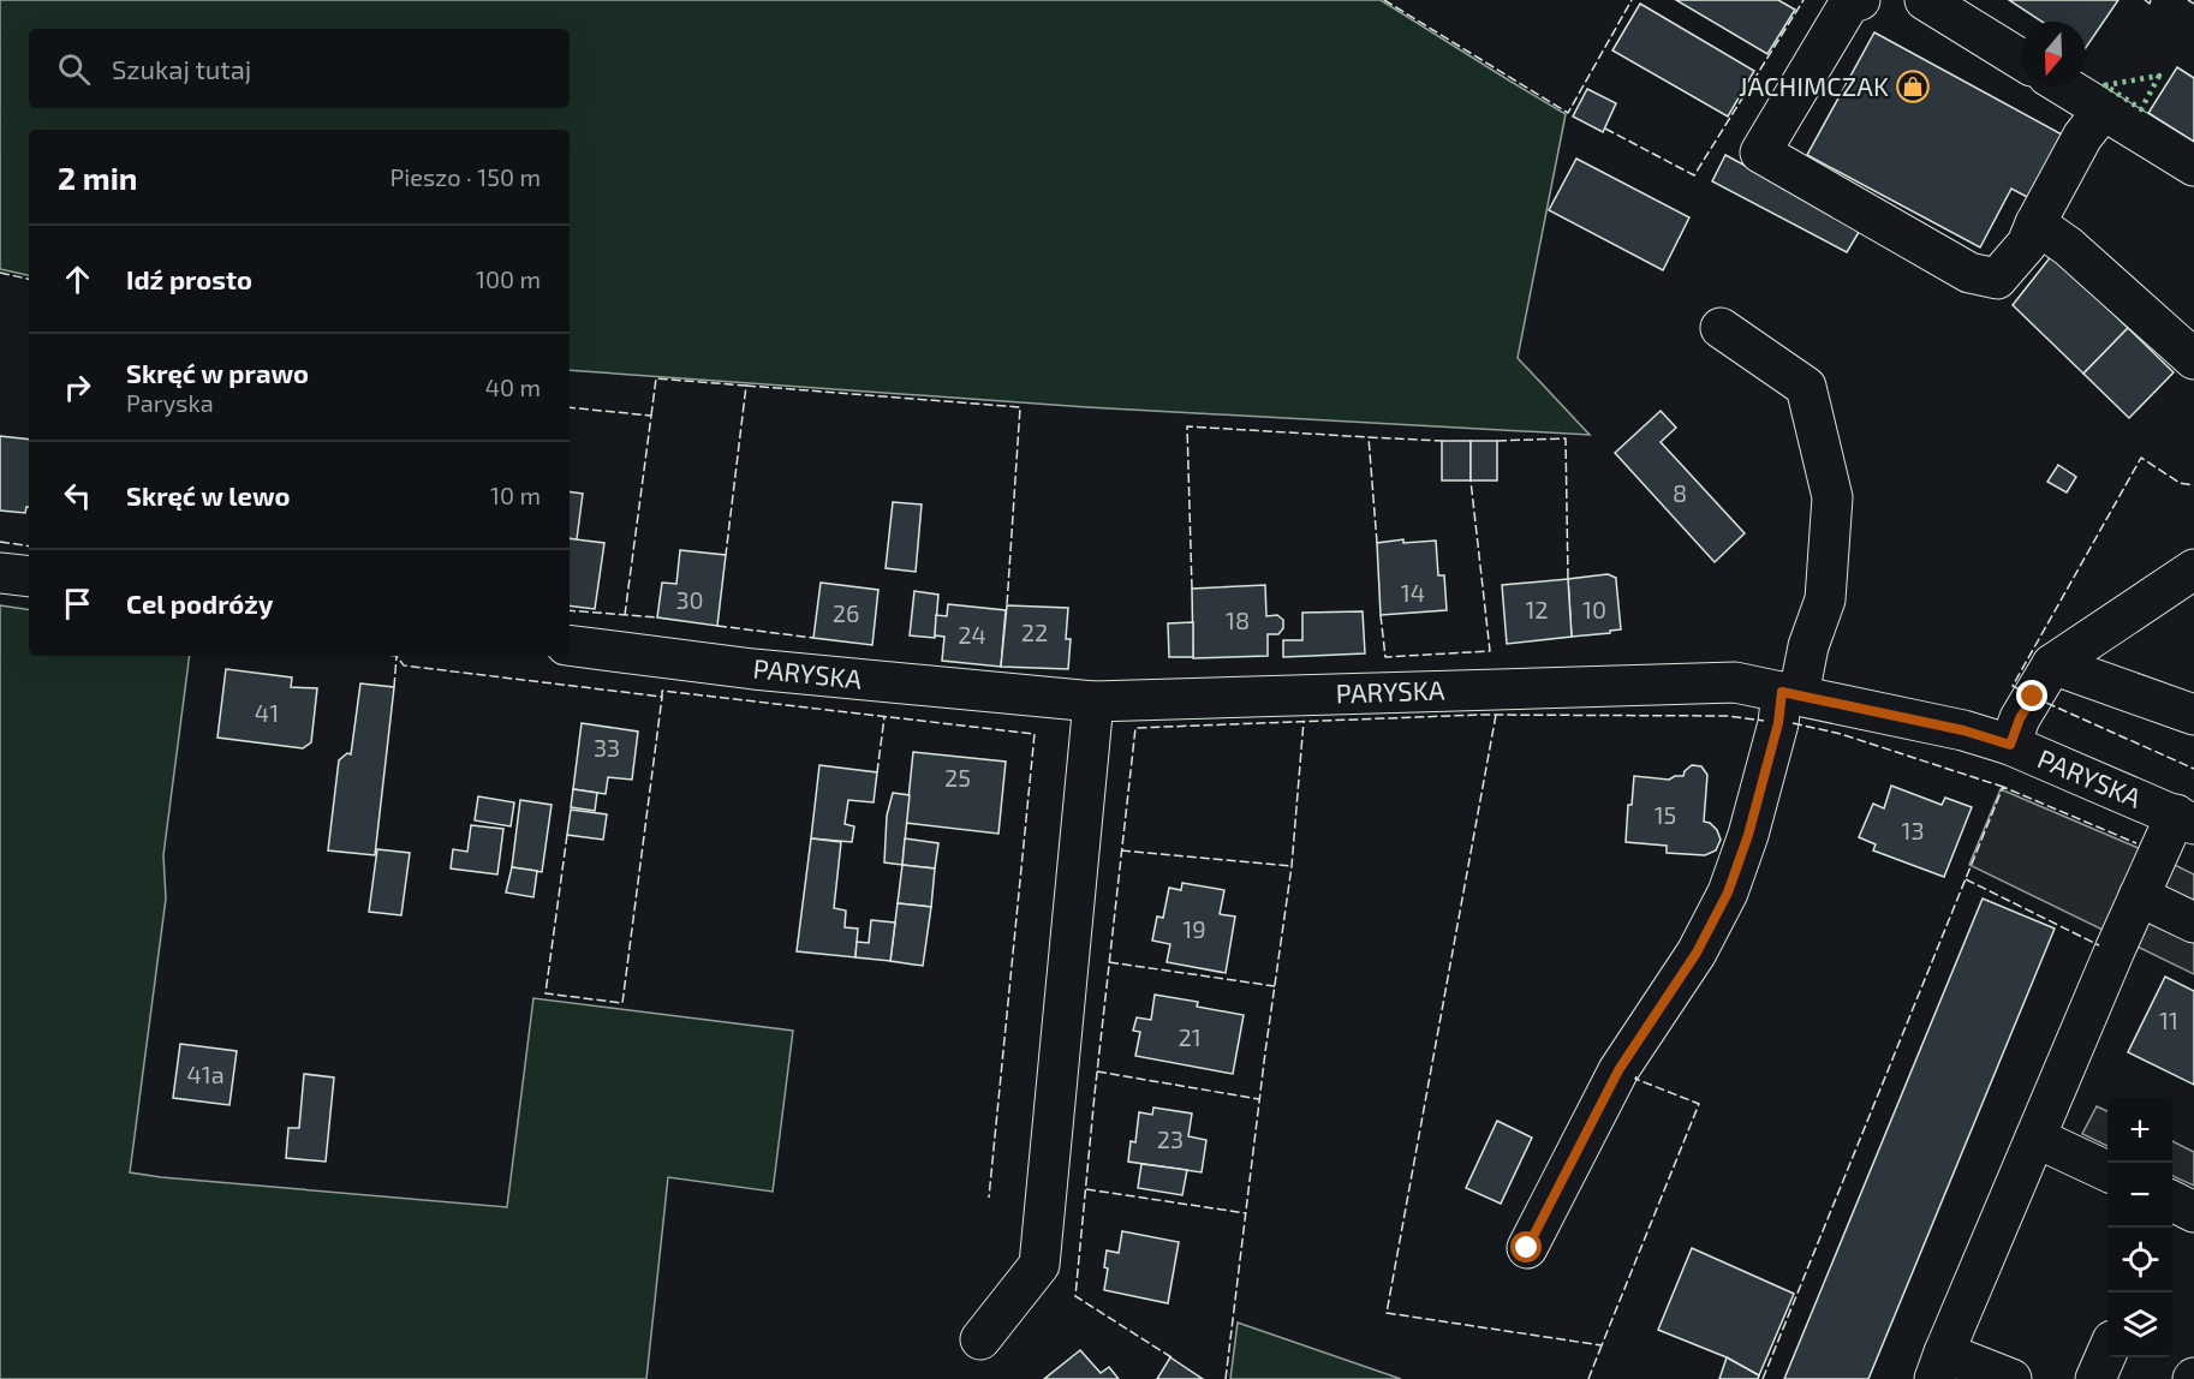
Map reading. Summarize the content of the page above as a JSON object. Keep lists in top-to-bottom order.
{
  "streets": {
    "street": ["PARYSKA"]
  },
  "places": {
    "shop": ["JACHIMCZAK"]
  },
  "house_numbers": [
    "8",
    "14",
    "30",
    "12",
    "10",
    "26",
    "18",
    "22",
    "24",
    "41",
    "33",
    "25",
    "15",
    "13",
    "19",
    "11",
    "21",
    "41a",
    "23"
  ],
  "north": "bottom",
  "page": {
    "search": "Szukaj tutaj",
    "heading": ["2 min", "Pieszo · 150 m"],
    "list": [
      ["Idź prosto", "100 m"],
      ["Skręć w prawo", "Paryska", "40 m"],
      ["Skręć w lewo", "10 m"],
      "Cel podróży"
    ],
    "map_buttons": ["+", "−"]
  }
}
